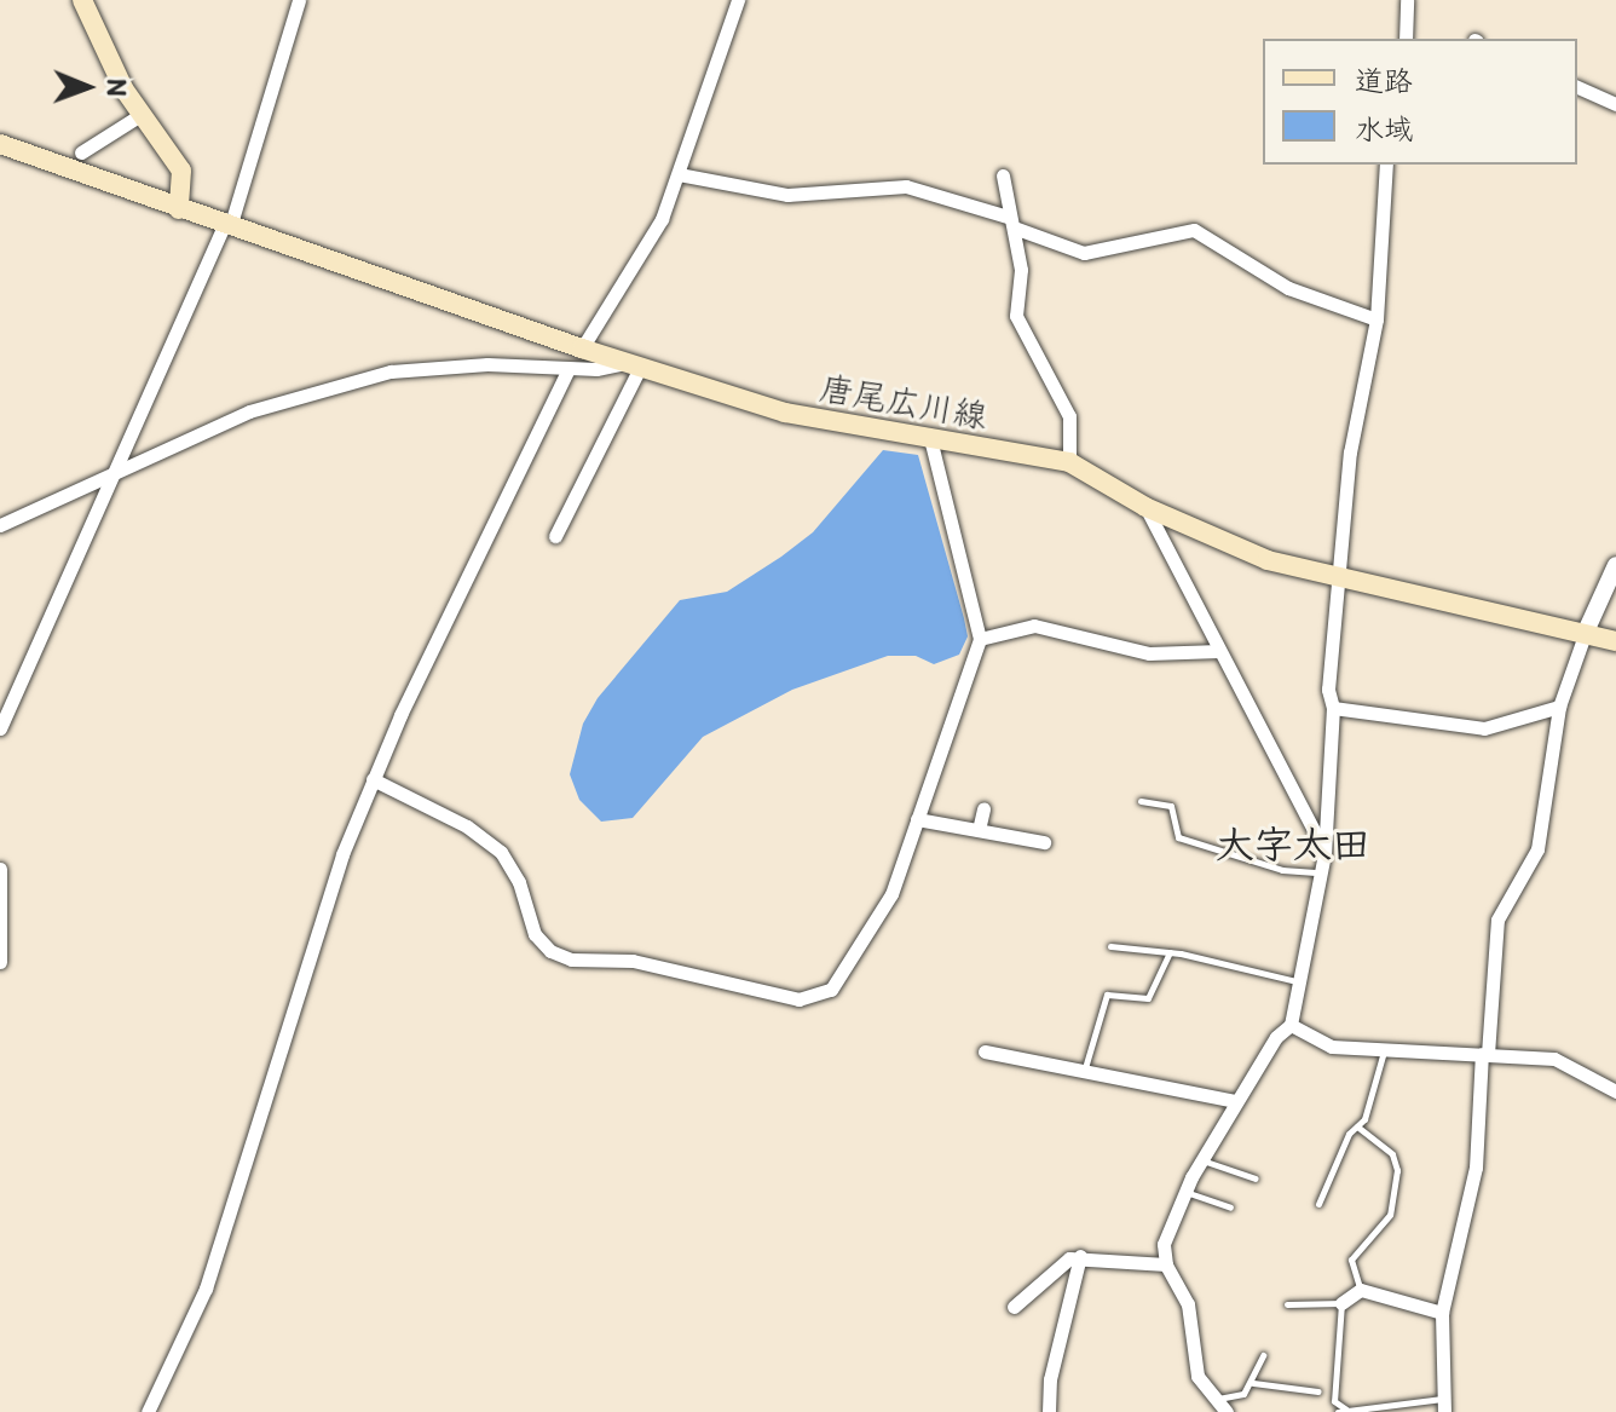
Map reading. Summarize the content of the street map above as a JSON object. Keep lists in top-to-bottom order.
{
  "streets": {
    "main road": ["唐尾広川線"]
  },
  "districts": ["大字太田"],
  "legend": ["道路", "水域"],
  "north": "right"
}
